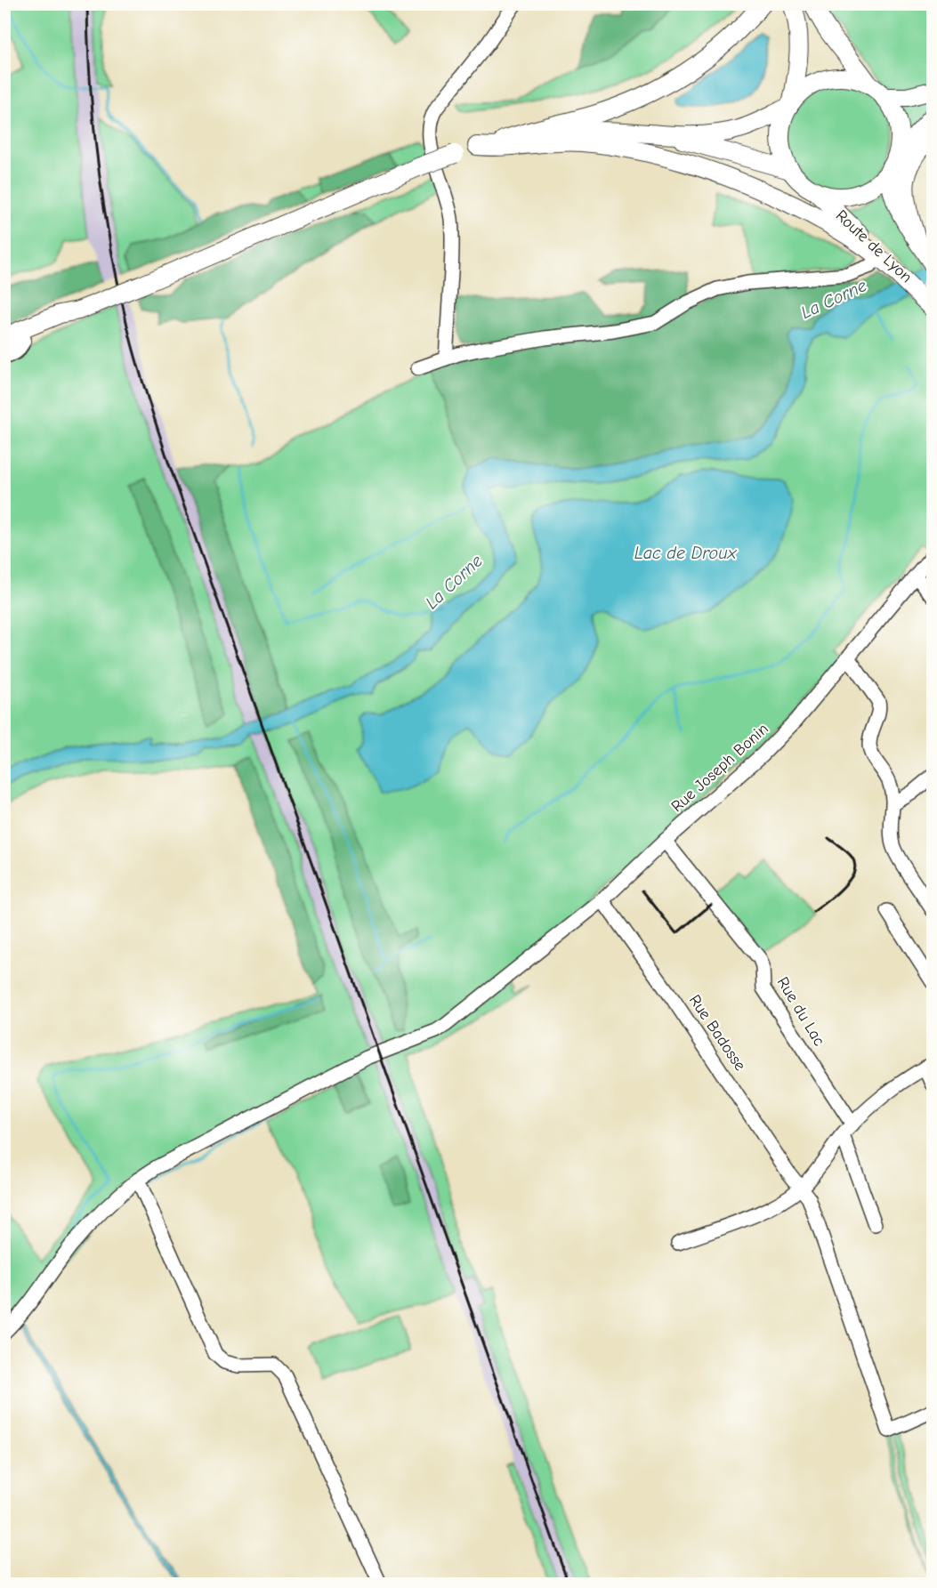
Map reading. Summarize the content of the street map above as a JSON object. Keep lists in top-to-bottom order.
{
  "streets": {
    "main road": ["Route de Lyon"],
    "street": ["Rue Joseph Bonin", "Rue du Lac", "Rue Badosse"]
  },
  "crossings": [
    ["Rue Joseph Bonin", "Rue du Lac"],
    ["Rue Joseph Bonin", "Rue Badosse"]
  ],
  "water": ["La Corne", "Lac de Droux"]
}
